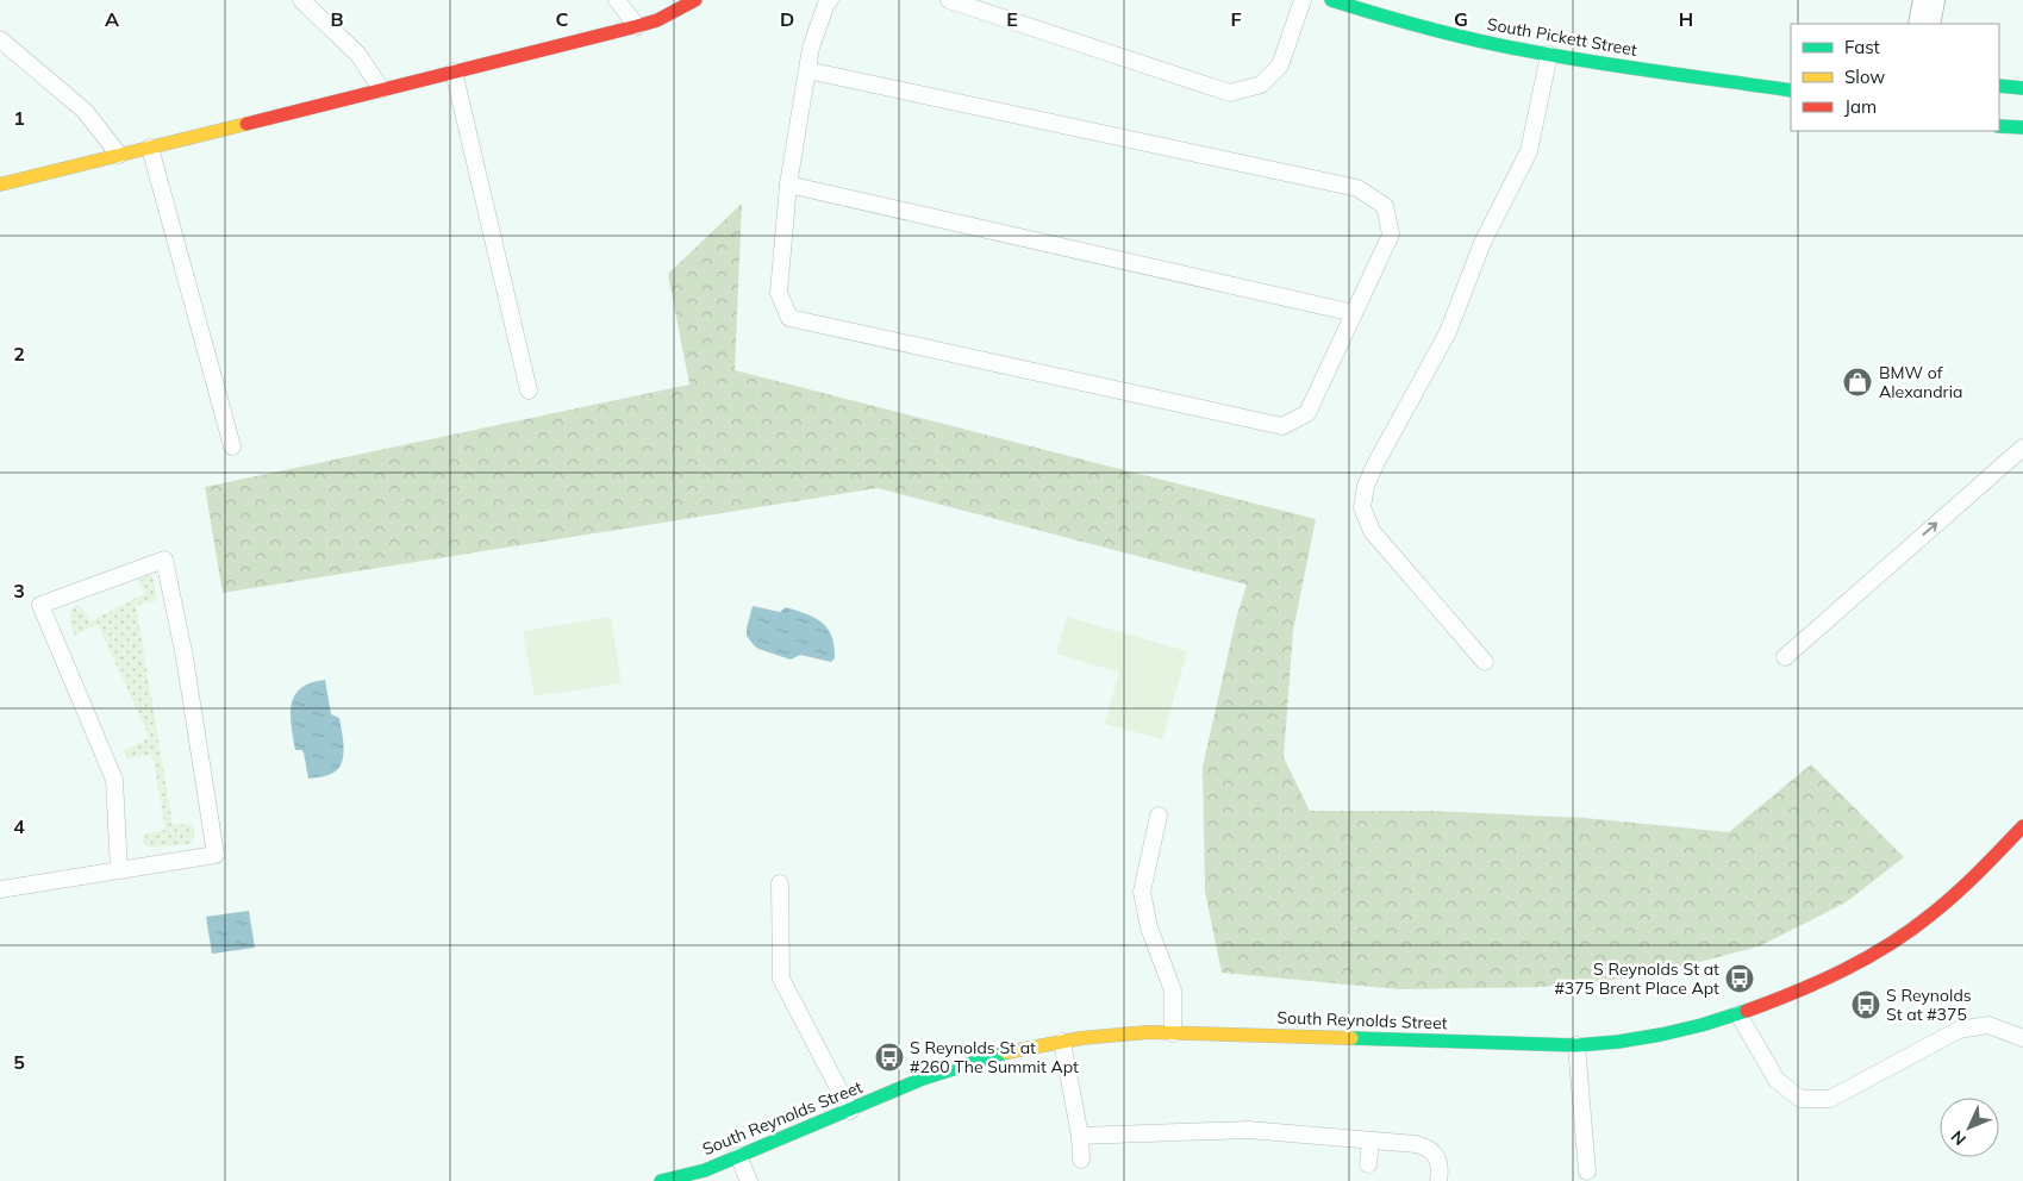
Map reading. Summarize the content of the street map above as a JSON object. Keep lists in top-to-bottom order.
{
  "streets": {
    "street": ["South Pickett Street", "South Reynolds Street"]
  },
  "places": {
    "shop": ["BMW of Alexandria"],
    "bus stop": ["S Reynolds St at #375 Brent Place Apt", "S Reynolds St at #375", "S Reynolds St at #260 The Summit Apt"]
  },
  "legend": ["Fast", "Slow", "Jam"],
  "north": "bottom left",
  "grid": {
    "columns": [
      "A",
      "B",
      "C",
      "D",
      "E",
      "F",
      "G",
      "H"
    ],
    "rows": [
      "1",
      "2",
      "3",
      "4",
      "5"
    ]
  }
}
